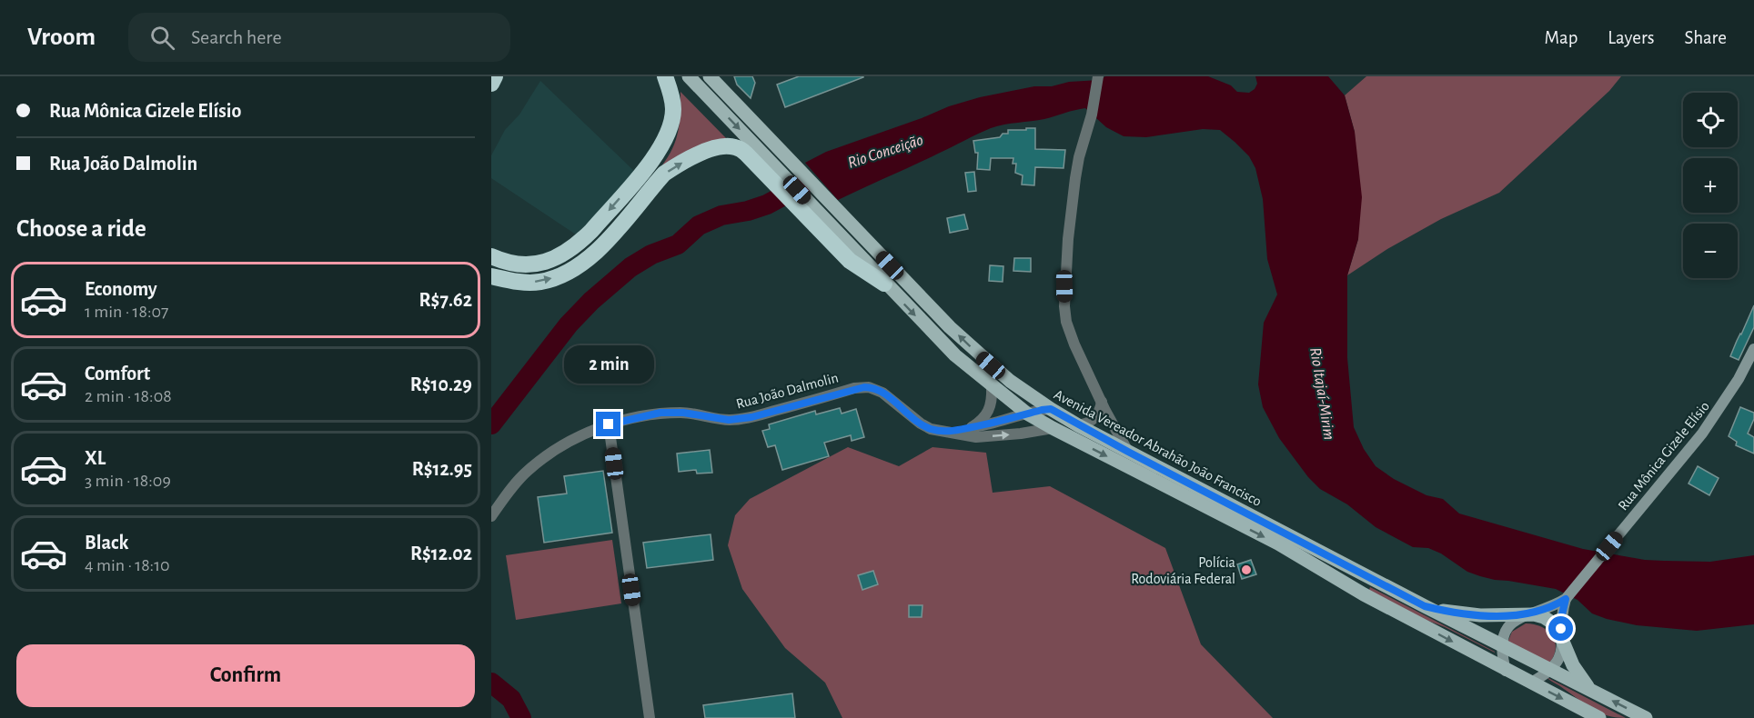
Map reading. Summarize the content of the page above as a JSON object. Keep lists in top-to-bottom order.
{
  "streets": {
    "main road": ["Avenida Vereador Abrahão João Francisco"],
    "street": ["Rua João Dalmolin", "Rua Mônica Gizele Elísio"]
  },
  "crossings": [
    ["Rua João Dalmolin", "Avenida Vereador Abrahão João Francisco"],
    ["Avenida Vereador Abrahão João Francisco", "Rua Mônica Gizele Elísio"]
  ],
  "water": ["Rio Conceição", "Rio Itajaí-Mirim"],
  "places": ["Polícia Rodoviária Federal"],
  "page": {
    "header": "Vroom",
    "search": "Search here",
    "nav": ["Map", "Layers", "Share"],
    "banner": ["Rua Mônica Gizele Elísio", "Rua João Dalmolin"],
    "map_buttons": ["+", "−"],
    "heading": "Choose a ride",
    "list": [
      {
        "name": "Economy",
        "note": "1 min · 18:07",
        "value": "R$7.62"
      },
      {
        "name": "Comfort",
        "note": "2 min · 18:08",
        "value": "R$10.29"
      },
      {
        "name": "XL",
        "note": "3 min · 18:09",
        "value": "R$12.95"
      },
      {
        "name": "Black",
        "note": "4 min · 18:10",
        "value": "R$12.02"
      }
    ],
    "bubble": "2 min",
    "buttons": "Confirm"
  }
}
